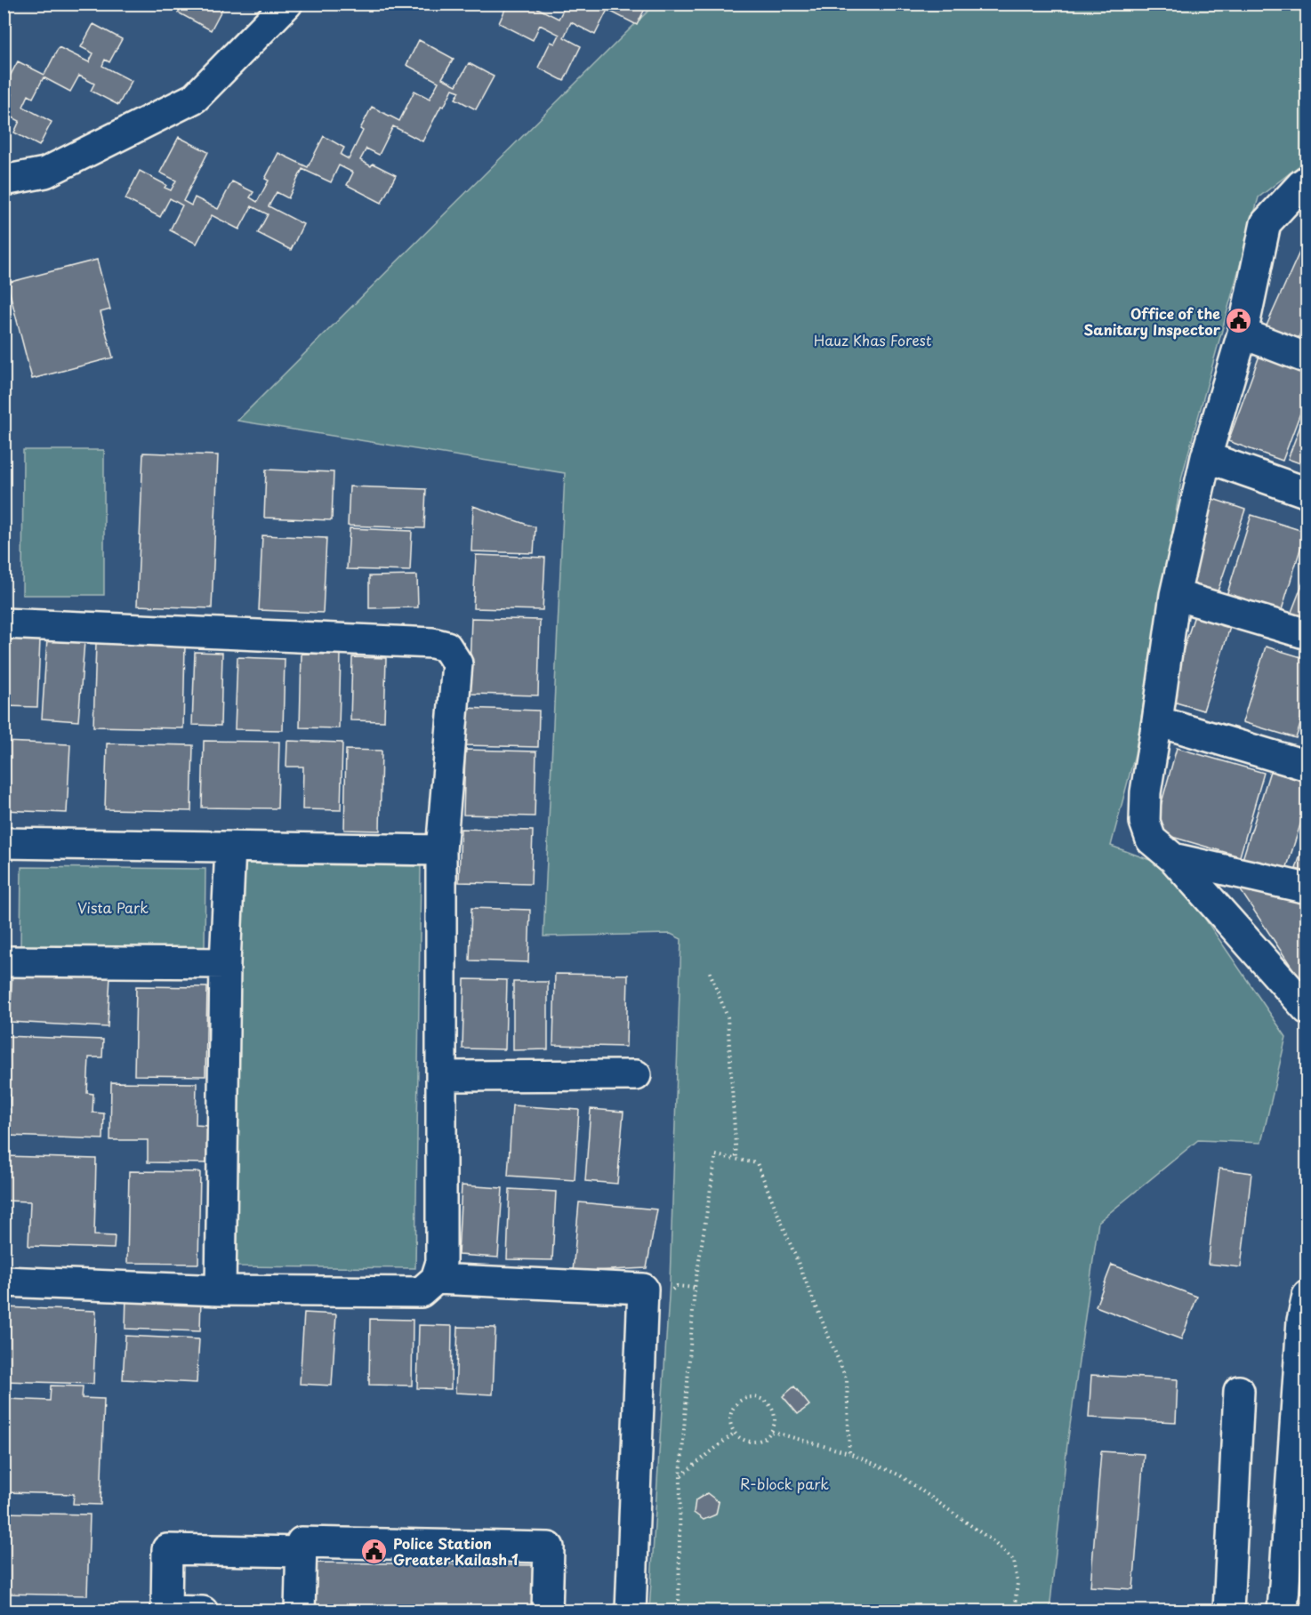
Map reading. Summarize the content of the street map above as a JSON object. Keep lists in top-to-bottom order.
{
  "parks": ["Hauz Khas Forest", "Vista Park", "R-block park"],
  "places": {
    "public building": ["Office of the Sanitary Inspector", "Police Station Greater Kailash 1"]
  }
}
